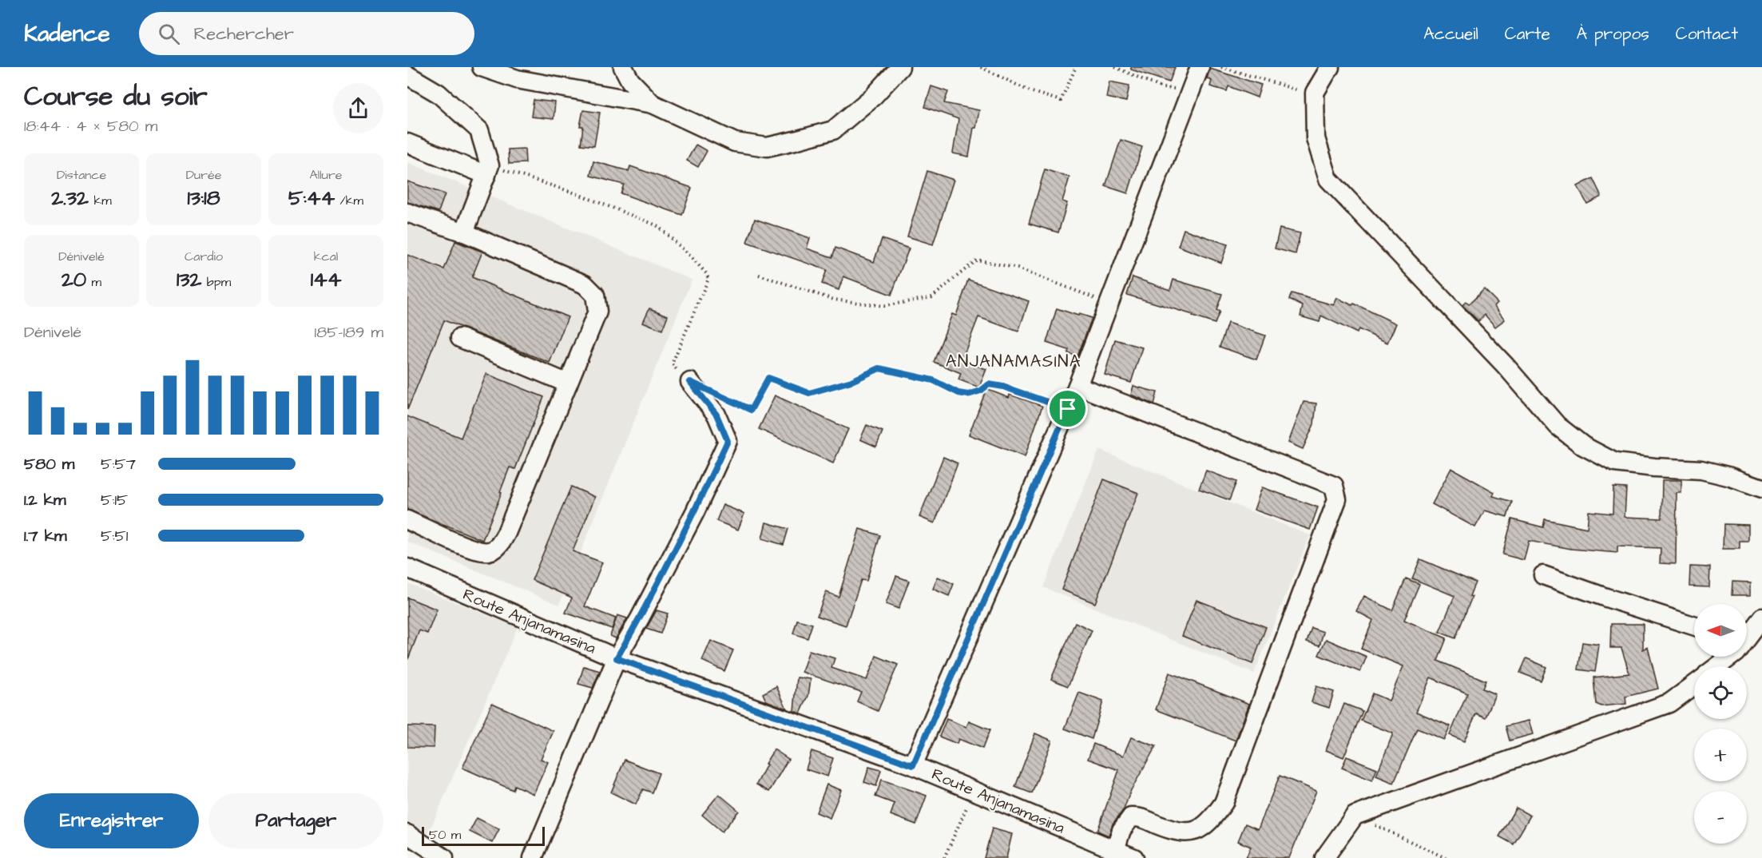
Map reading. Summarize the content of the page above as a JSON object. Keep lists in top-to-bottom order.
{
  "streets": {
    "street": ["Route Anjanamasina"]
  },
  "districts": ["ANJANAMASINA"],
  "scale_bar": "50 m",
  "north": "left",
  "page": {
    "header": "Kadence",
    "search": "Rechercher",
    "nav": [
      "Accueil",
      "Carte",
      "À propos",
      "Contact"
    ],
    "heading": ["Course du soir", "18:44 · 4 × 580 m"],
    "stats": [
      ["Distance", "2.32 km"],
      ["Durée", "13:18"],
      ["Allure", "5:44 /km"],
      ["Dénivelé", "20 m"],
      ["Cardio", "132 bpm"],
      ["kcal", "144"]
    ],
    "chart": ["Dénivelé", "185–189 m"],
    "list": [
      {
        "name": "580 m",
        "note": "5:57"
      },
      {
        "name": "1.2 km",
        "note": "5:15"
      },
      {
        "name": "1.7 km",
        "note": "5:51"
      }
    ],
    "map_buttons": ["+", "−"],
    "buttons": ["Enregistrer", "Partager"],
    "scale": "50 m"
  }
}
